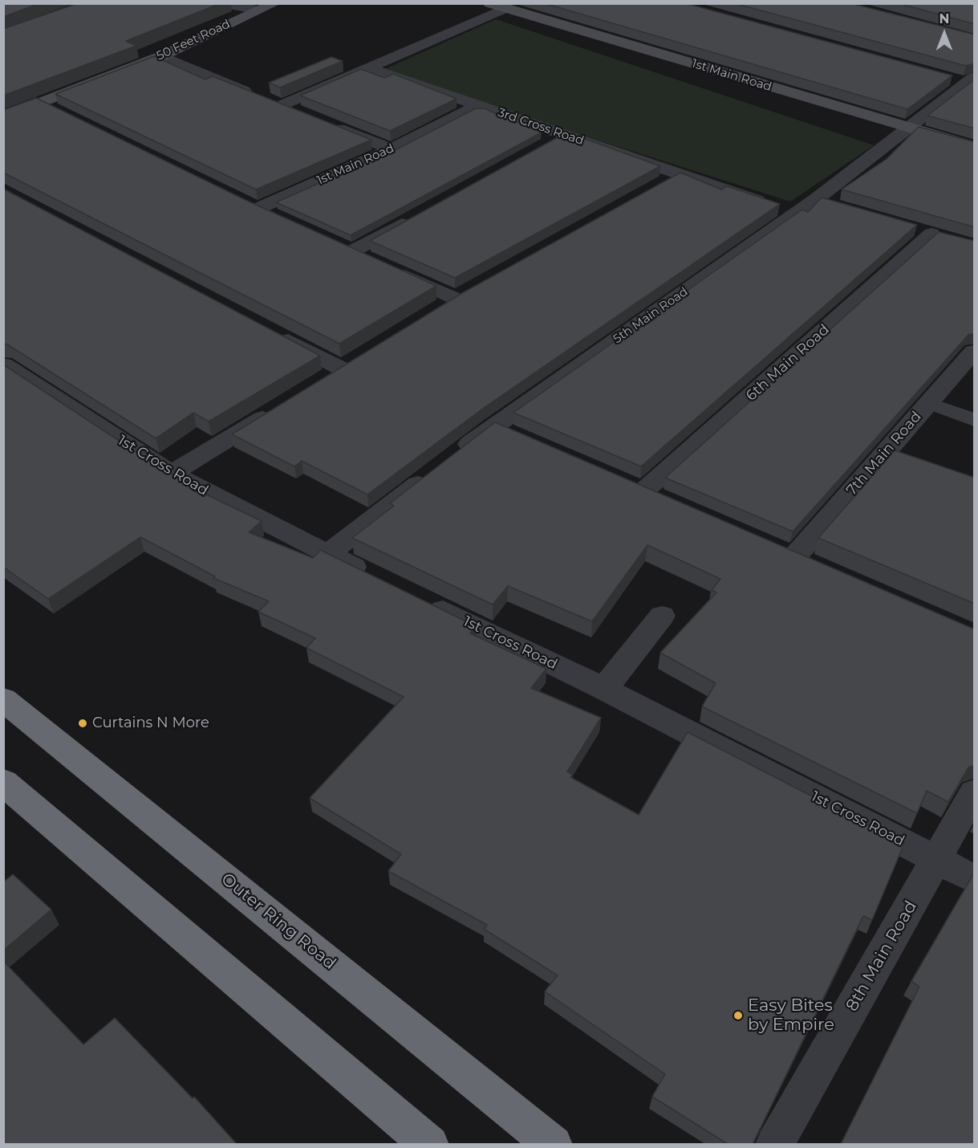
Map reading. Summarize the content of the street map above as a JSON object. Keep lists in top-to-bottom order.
{
  "streets": {
    "highway": ["Outer Ring Road"],
    "street": [
      "50 Feet Road",
      "1st Main Road",
      "3rd Cross Road",
      "5th Main Road",
      "6th Main Road",
      "7th Main Road",
      "1st Cross Road",
      "8th Main Road"
    ]
  },
  "crossings": [
    ["1st Main Road", "3rd Cross Road"],
    ["1st Main Road", "5th Main Road"],
    ["3rd Cross Road", "5th Main Road"],
    ["1st Cross Road", "8th Main Road"]
  ],
  "places": ["Curtains N More", "Easy Bites by Empire"],
  "north": "top"
}
